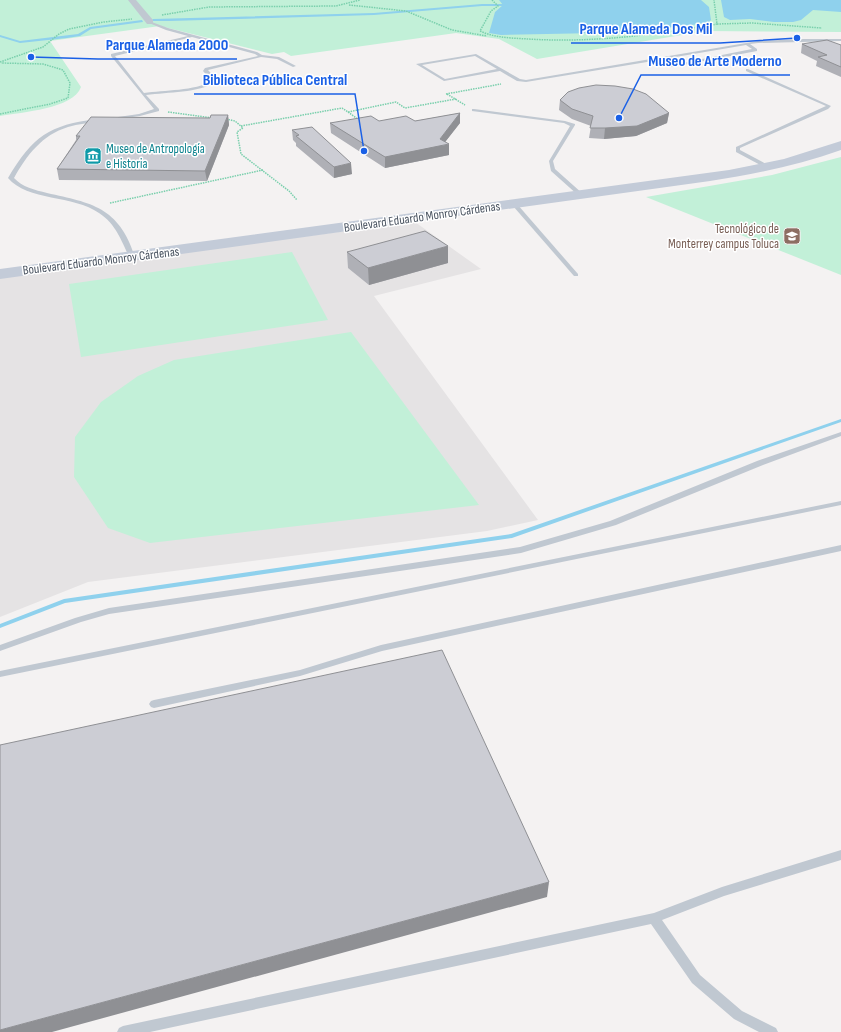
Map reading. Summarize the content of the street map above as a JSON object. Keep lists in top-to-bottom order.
{
  "streets": {
    "main road": ["Boulevard Eduardo Monroy Cárdenas"]
  },
  "places": {
    "other": [
      "Parque Alameda Dos Mil",
      "Parque Alameda 2000",
      "Museo de Arte Moderno",
      "Biblioteca Pública Central"
    ],
    "museum": ["Museo de Antropología e Historia"],
    "school or university": ["Tecnológico de Monterrey campus Toluca"]
  }
}
